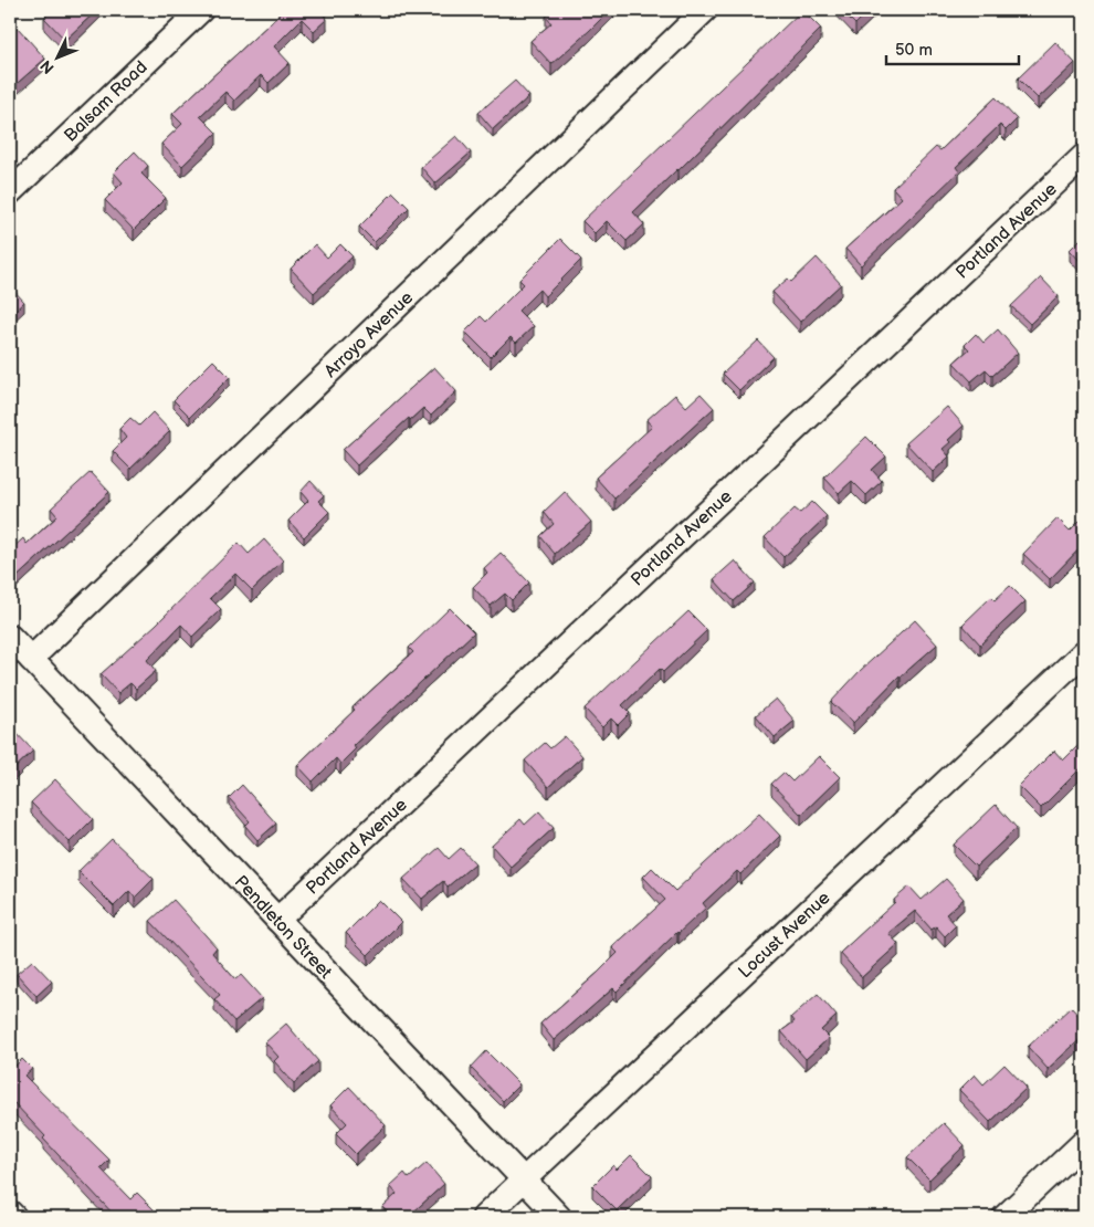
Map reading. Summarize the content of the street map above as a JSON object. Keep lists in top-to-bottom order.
{
  "streets": {
    "street": [
      "Balsam Road",
      "Portland Avenue",
      "Arroyo Avenue",
      "Pendleton Street",
      "Locust Avenue"
    ]
  },
  "crossings": [
    ["Portland Avenue", "Pendleton Street"],
    ["Arroyo Avenue", "Pendleton Street"],
    ["Pendleton Street", "Locust Avenue"]
  ],
  "scale_bar": "50 m",
  "north": "bottom left"
}
